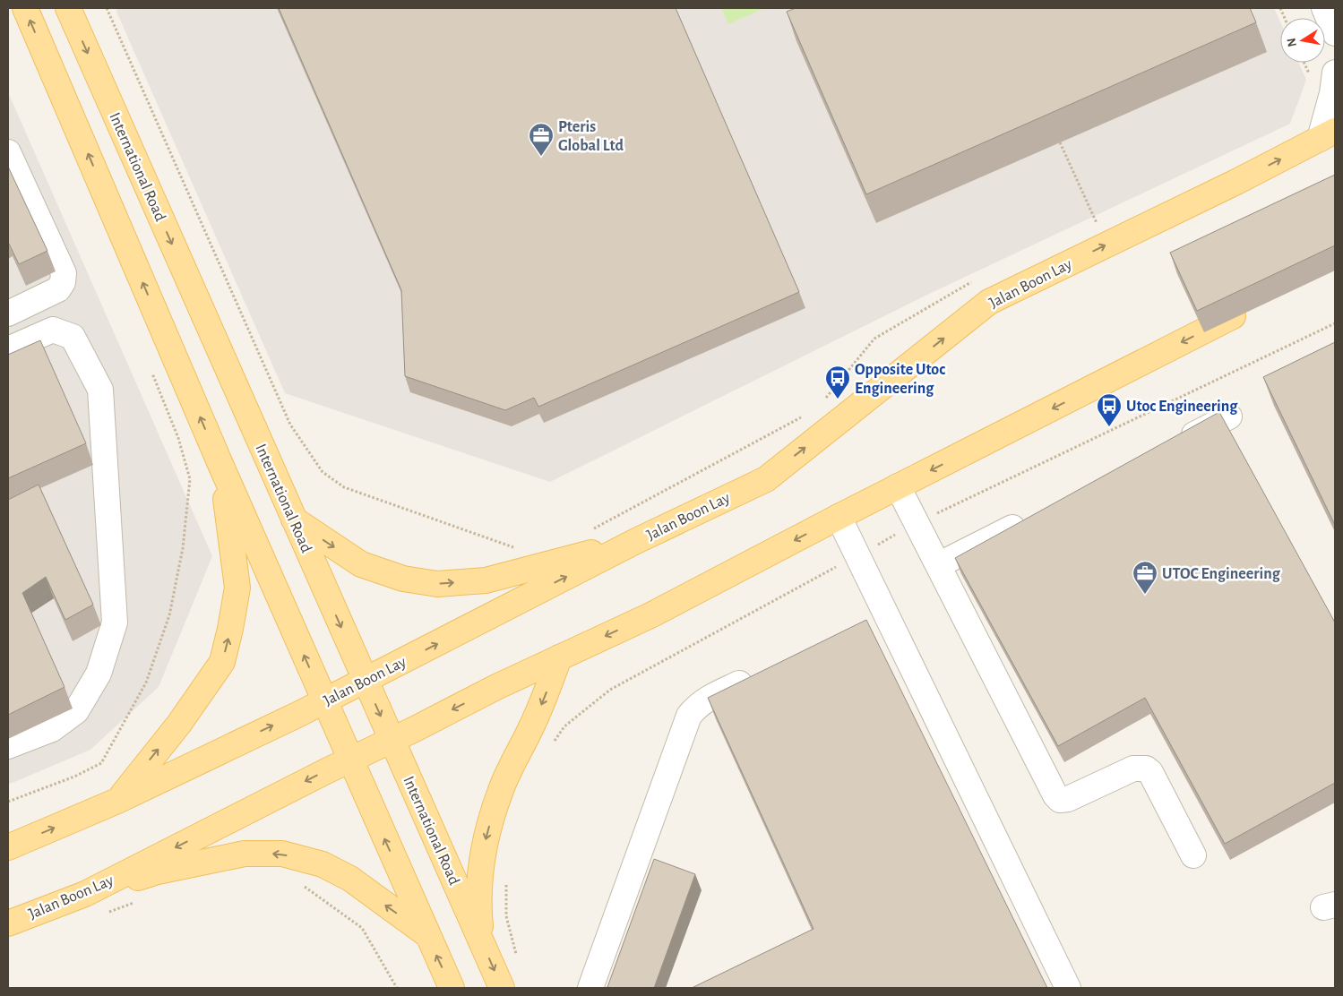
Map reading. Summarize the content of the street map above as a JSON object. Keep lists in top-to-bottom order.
{
  "streets": {
    "main road": ["International Road", "Jalan Boon Lay"]
  },
  "crossings": [
    ["International Road", "Jalan Boon Lay"]
  ],
  "places": {
    "office": ["Pteris Global Ltd", "UTOC Engineering"],
    "bus stop": ["Opposite Utoc Engineering", "Utoc Engineering"]
  },
  "north": "left"
}
